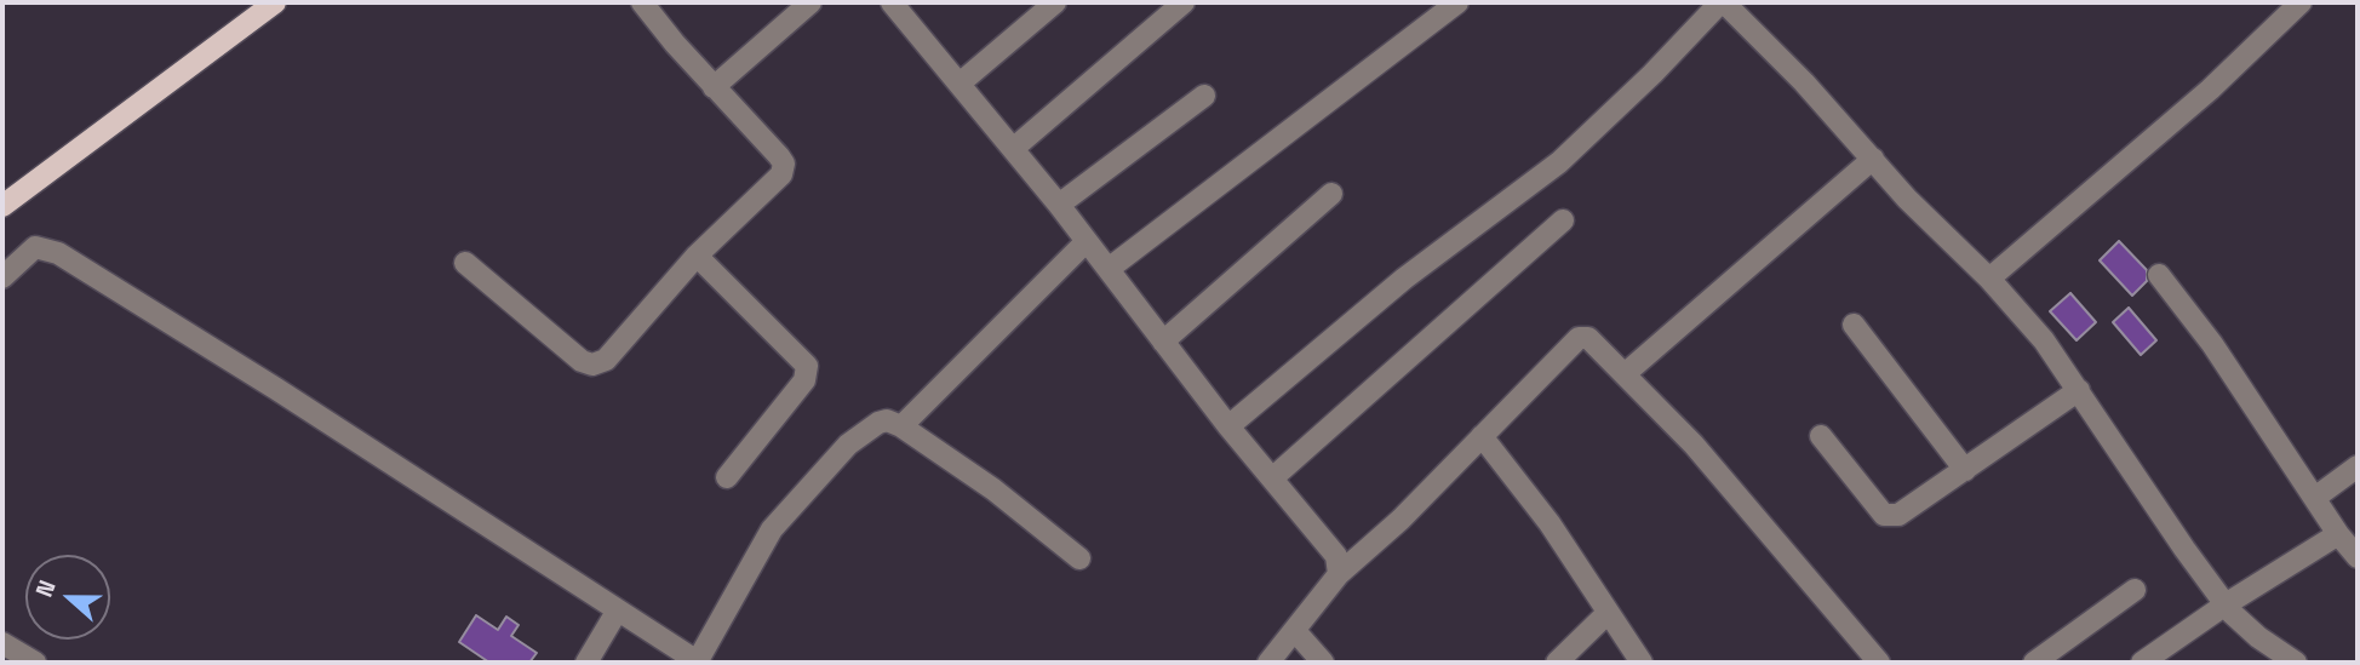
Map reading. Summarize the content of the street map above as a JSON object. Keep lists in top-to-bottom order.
{
  "north": "left"
}
